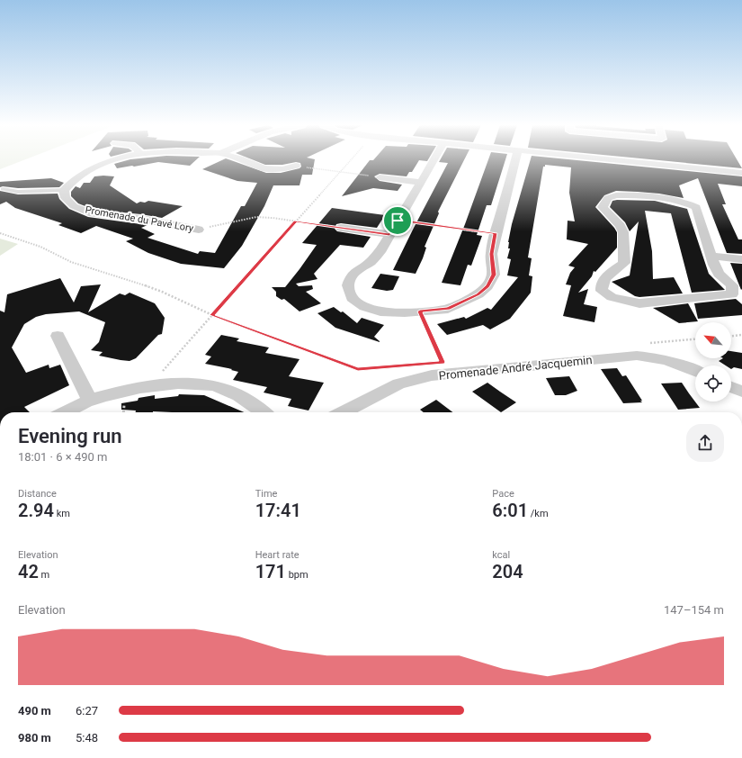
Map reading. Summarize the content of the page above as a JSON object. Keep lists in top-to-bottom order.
{
  "streets": {
    "street": ["Promenade du Pavé Lory", "Promenade André Jacquemin"]
  },
  "north": "top left",
  "page": {
    "heading": ["Evening run", "18:01 · 6 × 490 m"],
    "stats": [
      ["Distance", "2.94 km"],
      ["Time", "17:41"],
      ["Pace", "6:01 /km"],
      ["Elevation", "42 m"],
      ["Heart rate", "171 bpm"],
      ["kcal", "204"]
    ],
    "chart": ["Elevation", "147–154 m"],
    "list": [
      {
        "name": "490 m",
        "note": "6:27"
      },
      {
        "name": "980 m",
        "note": "5:48"
      }
    ]
  }
}
